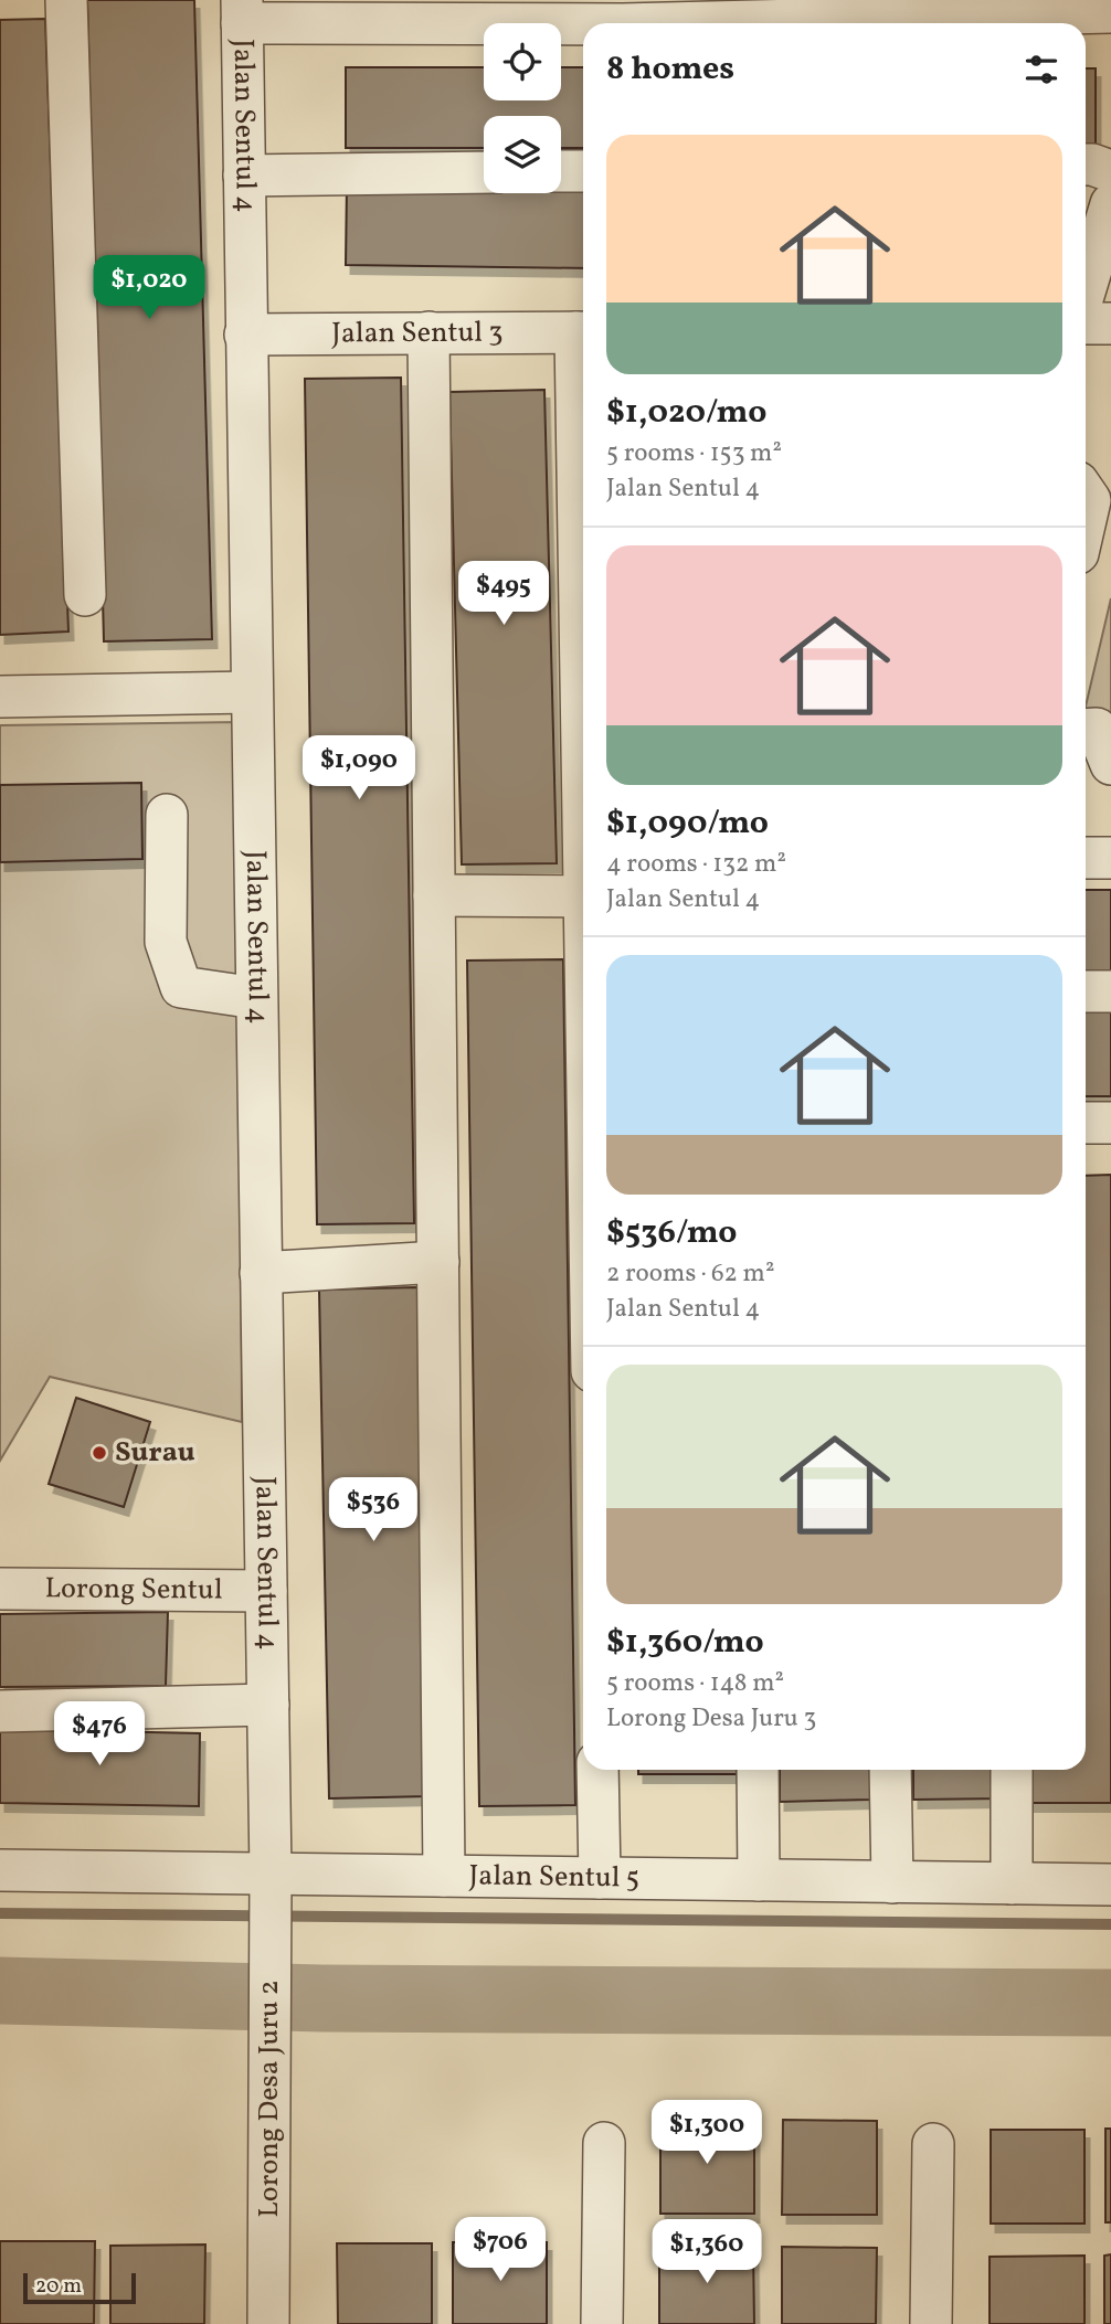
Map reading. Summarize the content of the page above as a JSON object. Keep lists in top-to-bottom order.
{
  "streets": {
    "street": [
      "Jalan Sentul 4",
      "Jalan Sentul 3",
      "Lorong Sentul",
      "Jalan Sentul 5",
      "Lorong Desa Juru 2"
    ]
  },
  "crossings": [
    ["Jalan Sentul 4", "Jalan Sentul 3"],
    ["Jalan Sentul 4", "Lorong Sentul"],
    ["Jalan Sentul 4", "Jalan Sentul 5"],
    ["Jalan Sentul 4", "Lorong Desa Juru 2"],
    ["Jalan Sentul 5", "Lorong Desa Juru 2"]
  ],
  "places": ["Surau"],
  "scale_bar": "20 m",
  "page": {
    "heading": "8 homes",
    "list": [
      {
        "name": "$1,020/mo",
        "note": "5 rooms · 153 m² · Jalan Sentul 4"
      },
      {
        "name": "$1,090/mo",
        "note": "4 rooms · 132 m² · Jalan Sentul 4"
      },
      {
        "name": "$536/mo",
        "note": "2 rooms · 62 m² · Jalan Sentul 4"
      },
      {
        "name": "$1,360/mo",
        "note": "5 rooms · 148 m² · Lorong Desa Juru 3"
      }
    ],
    "price": [
      "$1,020",
      "$495",
      "$1,090",
      "$536",
      "$476",
      "$1,300",
      "$706",
      "$1,360"
    ],
    "scale": "20 m"
  }
}
